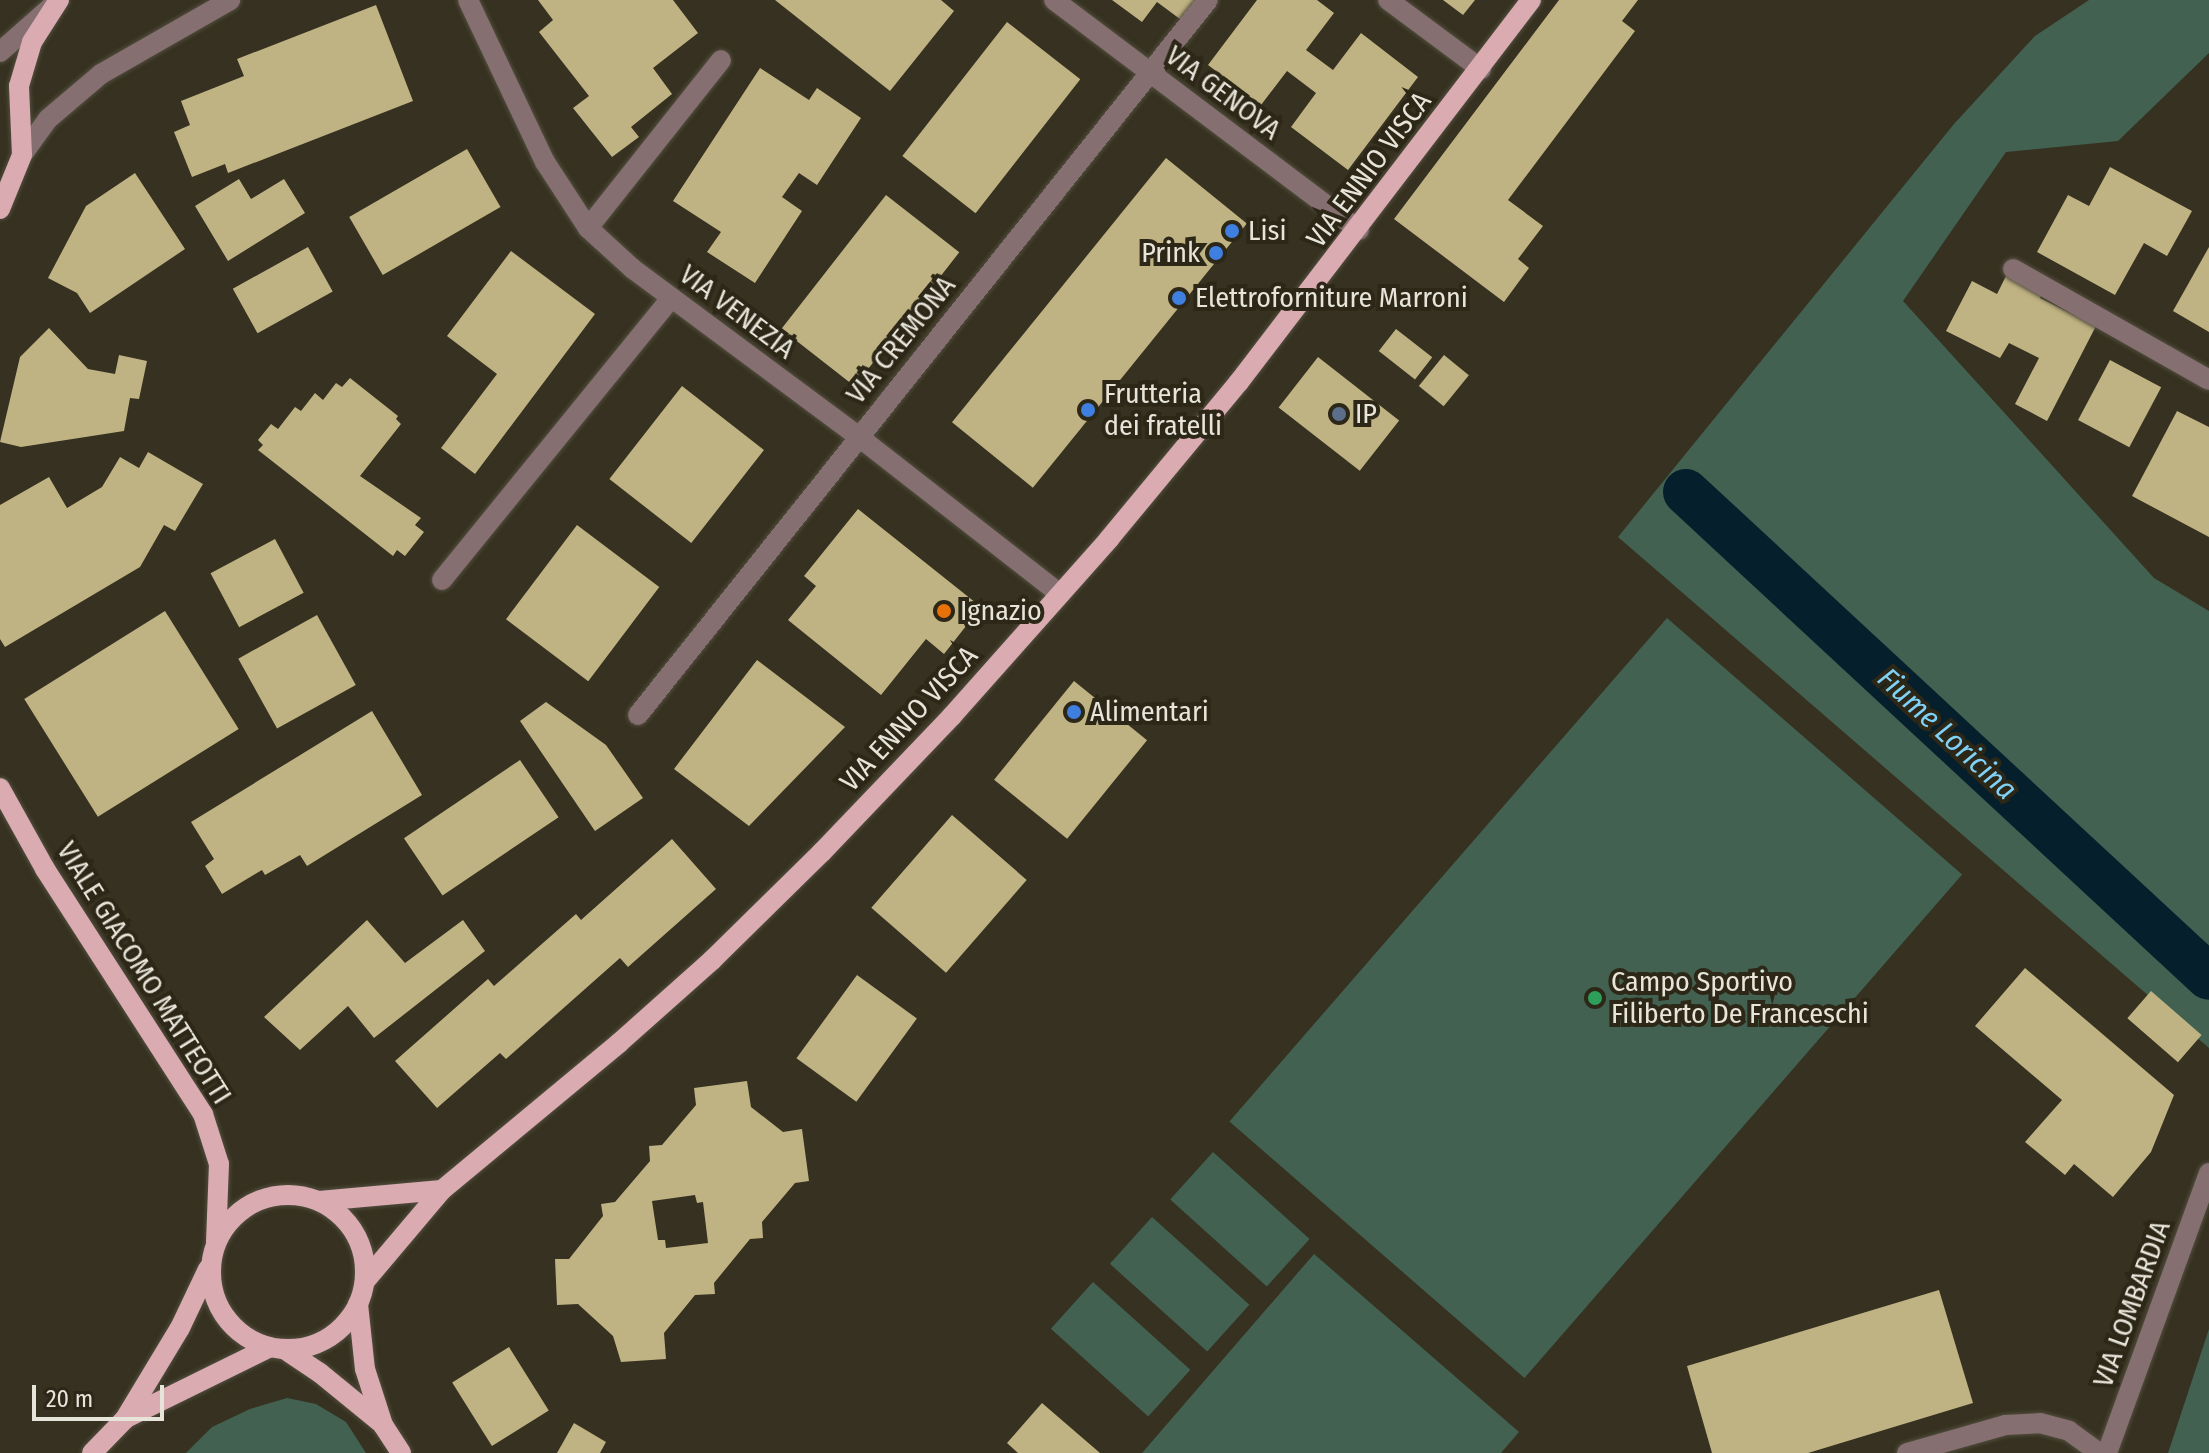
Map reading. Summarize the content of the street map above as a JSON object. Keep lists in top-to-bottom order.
{
  "streets": {
    "main road": ["VIA ENNIO VISCA", "VIALE GIACOMO MATTEOTTI"],
    "street": [
      "VIA GENOVA",
      "VIA VENEZIA",
      "VIA CREMONA",
      "VIA LOMBARDIA"
    ]
  },
  "crossings": [
    ["VIA GENOVA", "VIA ENNIO VISCA"],
    ["VIA GENOVA", "VIA CREMONA"],
    ["VIA ENNIO VISCA", "VIA VENEZIA"],
    ["VIA ENNIO VISCA", "VIALE GIACOMO MATTEOTTI"],
    ["VIA VENEZIA", "VIA CREMONA"]
  ],
  "water": ["Fiume Loricina"],
  "places": [
    "Lisi",
    "Prink",
    "Elettroforniture Marroni",
    "Frutteria dei fratelli",
    "IP",
    "Ignazio",
    "Alimentari",
    "Campo Sportivo Filiberto De Franceschi"
  ],
  "scale_bar": "20 m"
}
